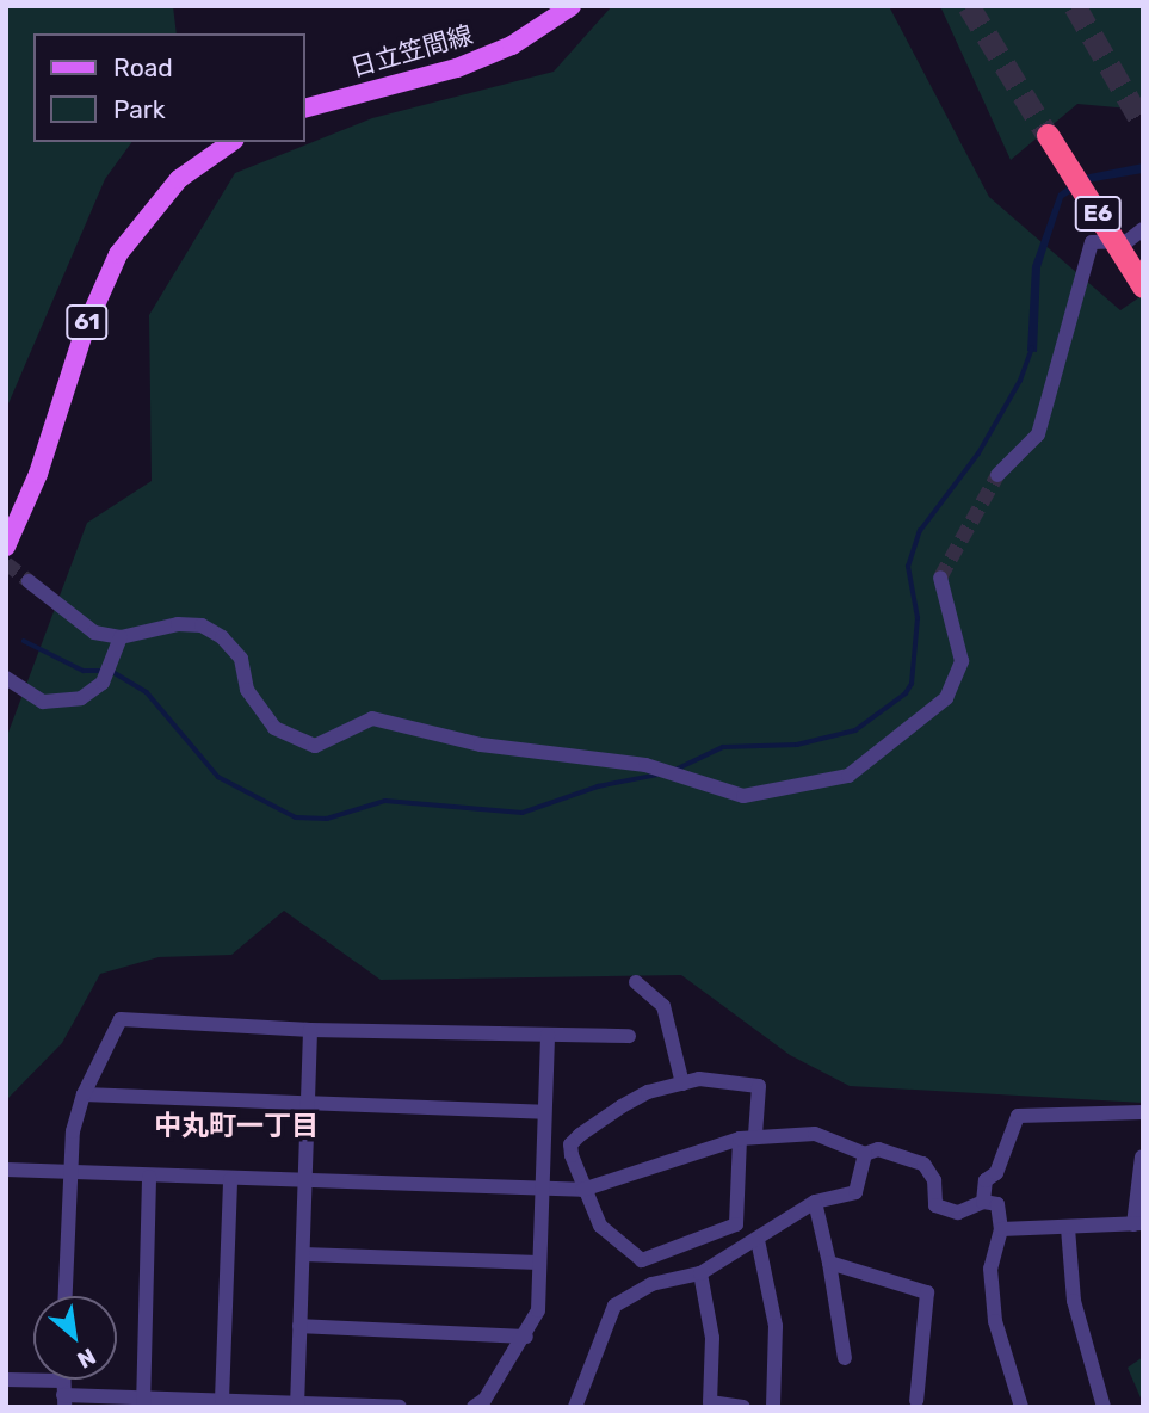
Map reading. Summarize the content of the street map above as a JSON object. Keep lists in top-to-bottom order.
{
  "streets": {
    "highway": ["E6"],
    "main road": ["日立笠間線", "61"]
  },
  "districts": ["中丸町一丁目"],
  "legend": ["Road", "Park"],
  "north": "bottom right"
}
